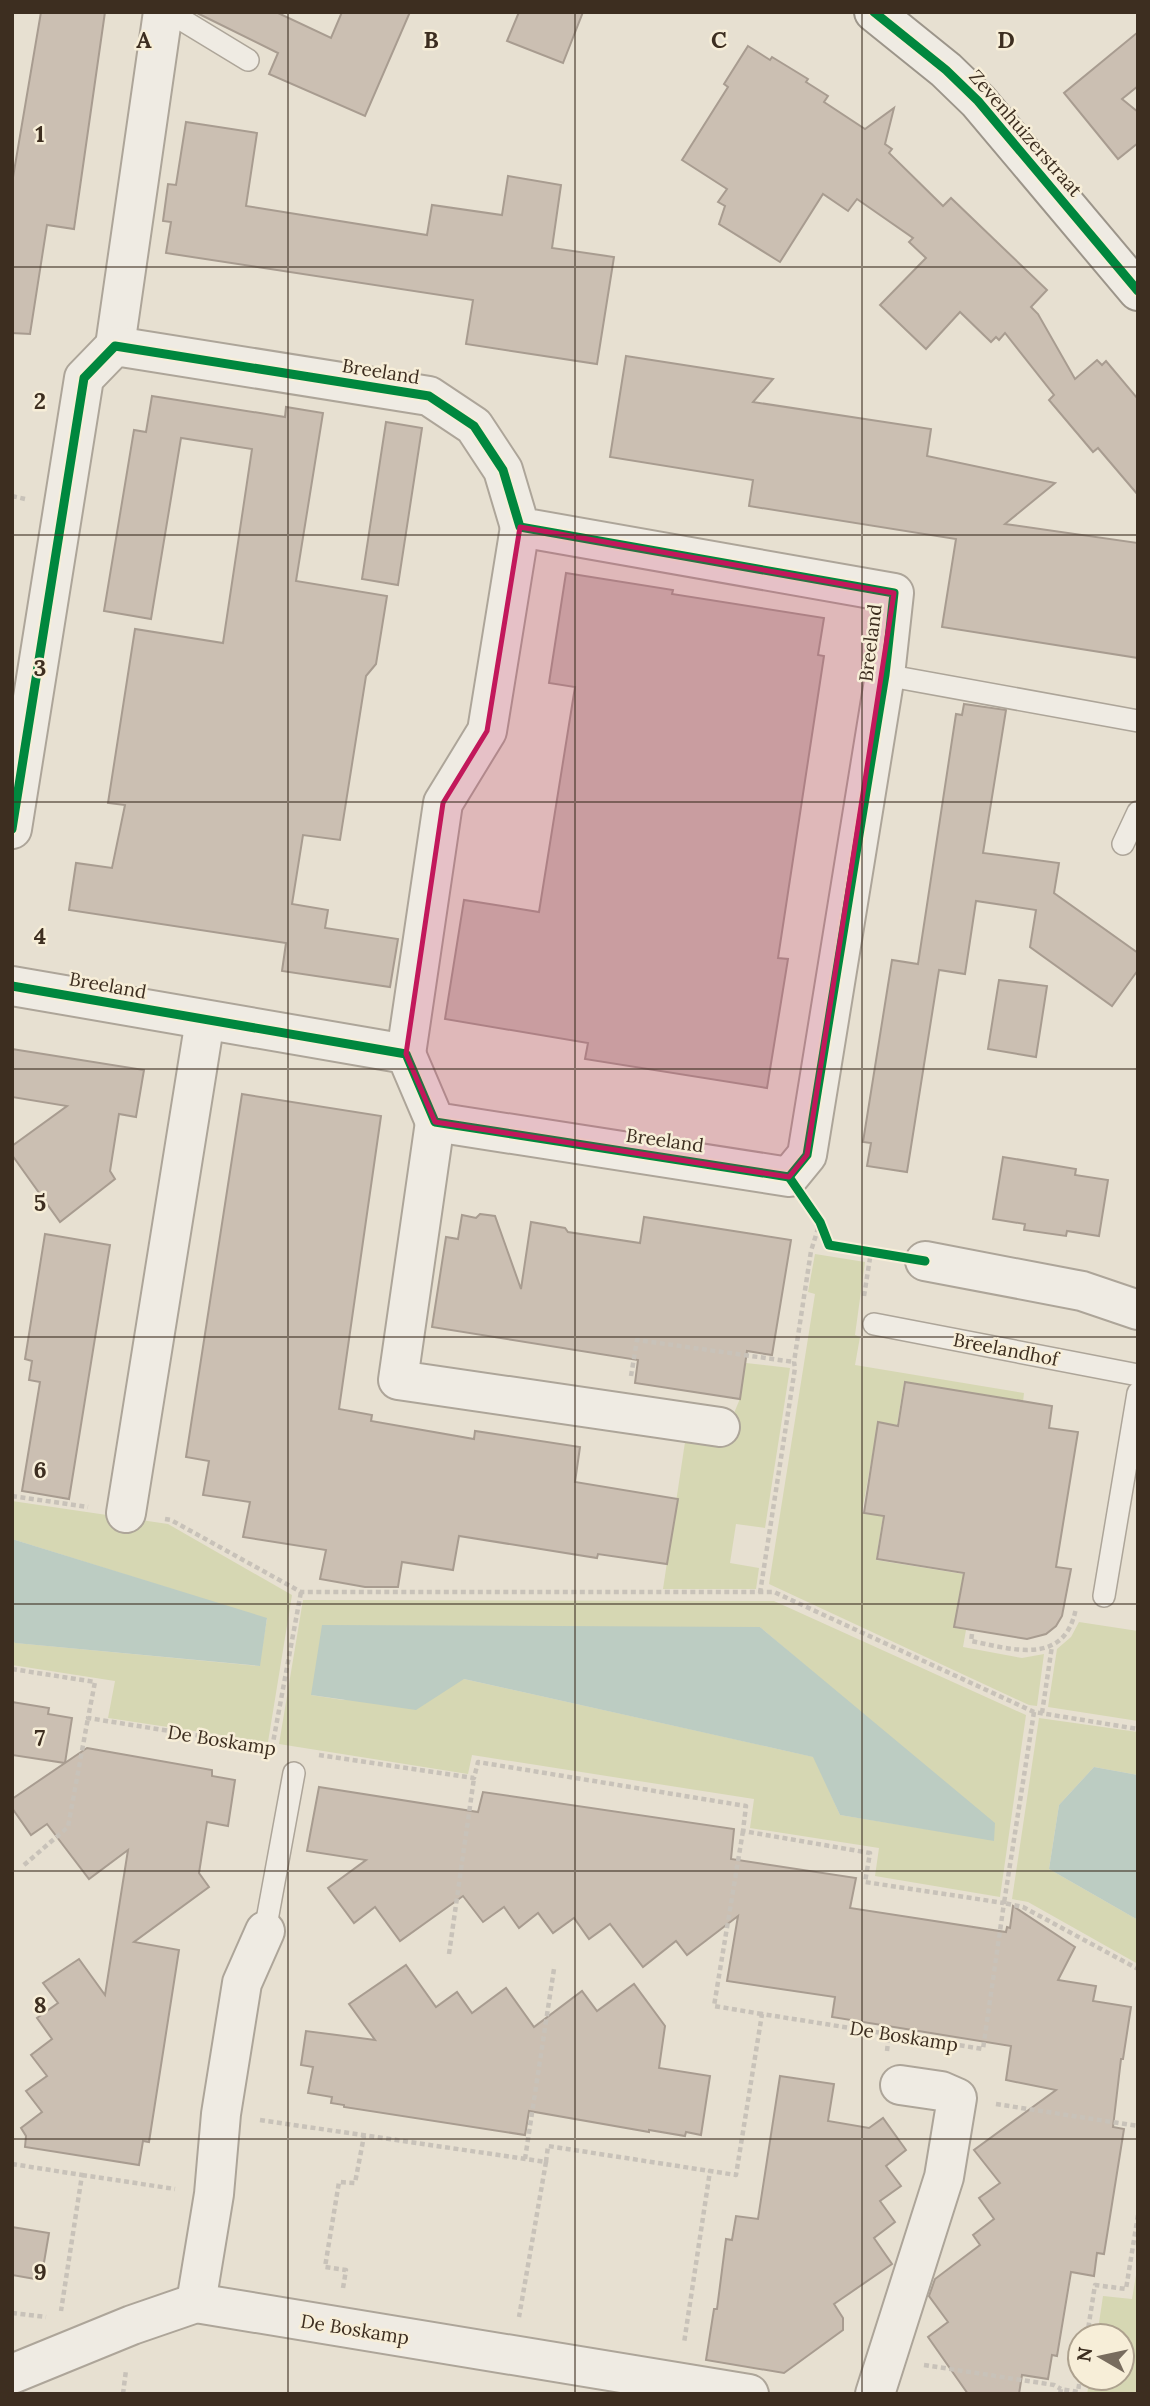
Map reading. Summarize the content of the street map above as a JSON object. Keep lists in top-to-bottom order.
{
  "streets": {
    "street": ["Zevenhuizerstraat", "Breeland", "De Boskamp"],
    "lane": ["Breelandhof"]
  },
  "north": "left",
  "grid": {
    "columns": [
      "A",
      "B",
      "C",
      "D"
    ],
    "rows": [
      "1",
      "2",
      "3",
      "4",
      "5",
      "6",
      "7",
      "8",
      "9"
    ]
  }
}
